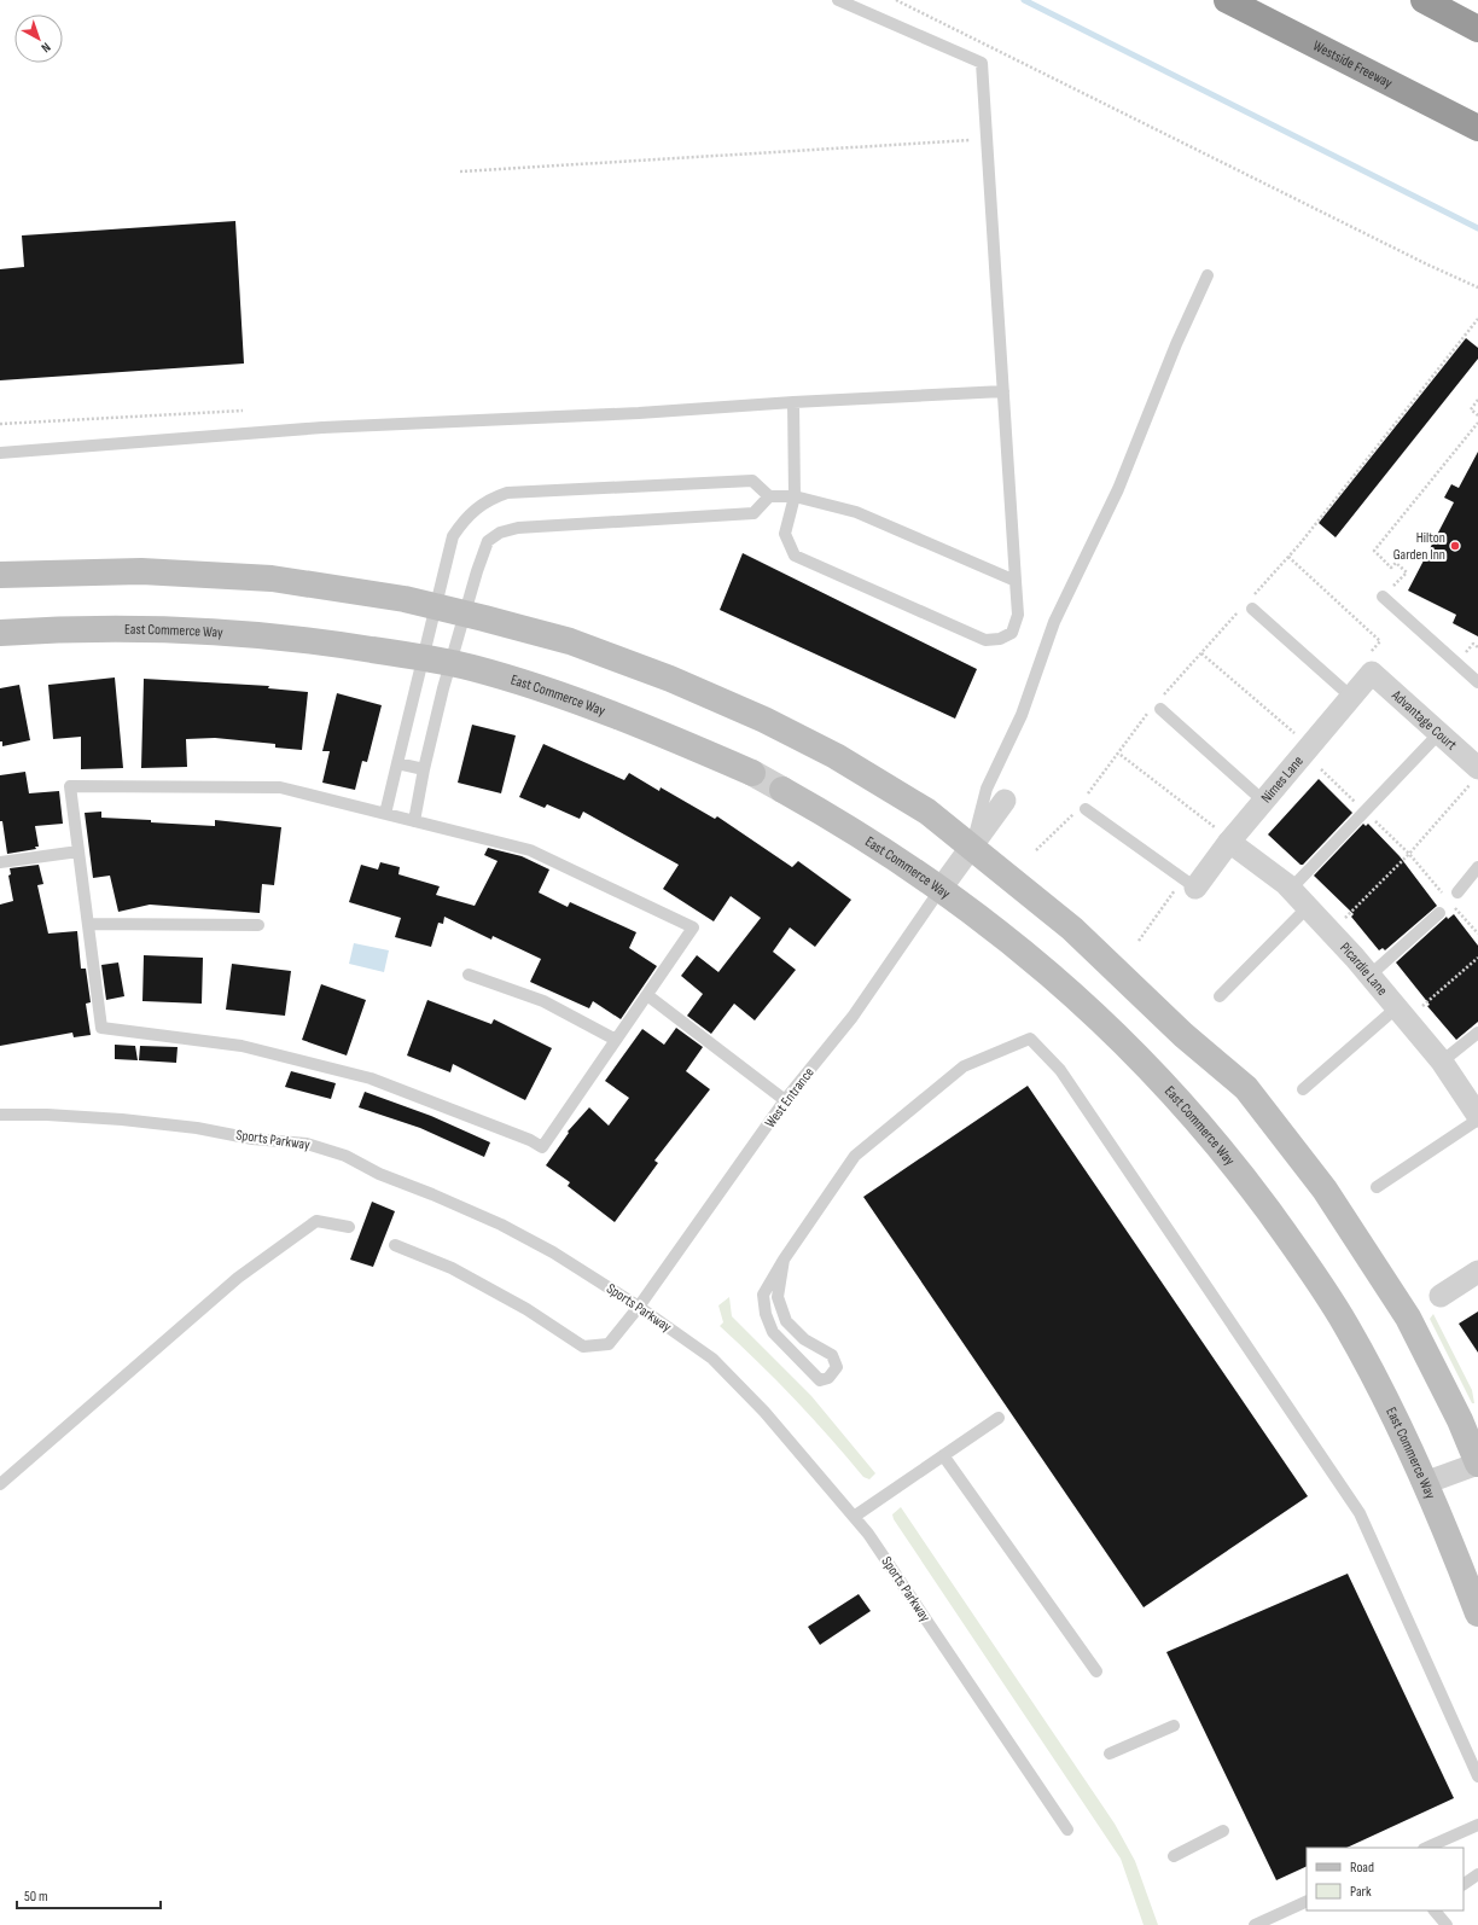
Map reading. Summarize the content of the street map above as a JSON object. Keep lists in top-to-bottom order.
{
  "streets": {
    "highway": ["Westside Freeway"],
    "main road": ["East Commerce Way"],
    "street": ["Advantage Court", "Nimes Lane", "Picardie Lane"],
    "lane": ["West Entrance", "Sports Parkway"]
  },
  "crossings": [
    ["East Commerce Way", "West Entrance"],
    ["Advantage Court", "Nimes Lane"],
    ["Nimes Lane", "Picardie Lane"],
    ["West Entrance", "Sports Parkway"]
  ],
  "places": ["Hilton Garden Inn"],
  "legend": ["Road", "Park"],
  "scale_bar": "50 m",
  "north": "bottom right"
}
